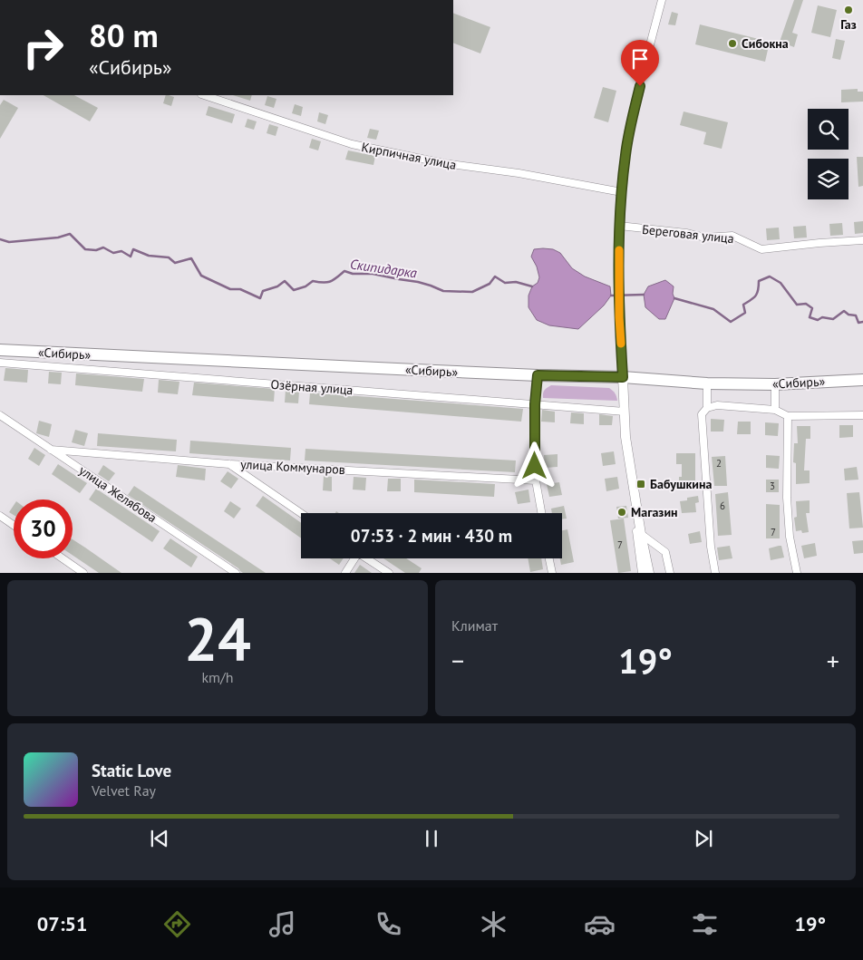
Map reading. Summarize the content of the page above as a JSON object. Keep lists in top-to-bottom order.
{
  "streets": {
    "main road": ["«Сибирь»"],
    "street": [
      "Кирпичная улица",
      "Береговая улица",
      "Озёрная улица",
      "улица Коммунаров",
      "улица Желябова"
    ]
  },
  "crossings": [
    ["улица Коммунаров", "улица Желябова"]
  ],
  "water": ["Скипидарка"],
  "places": {
    "other": ["Газ", "Сибокна", "Магазин"],
    "transit": ["Бабушкина"]
  },
  "house_numbers": [
    "2",
    "3",
    "6",
    "7",
    "7"
  ],
  "page": {
    "turn": ["80 m", "«Сибирь»"],
    "limit": "30",
    "trip": "07:53 · 2 мин · 430 m",
    "tile": [
      ["24", "km/h"],
      "Климат"
    ],
    "heat": ["−", "19°", "+"],
    "song": ["Static Love", "Velvet Ray"],
    "tabs": ["07:51", "19°"]
  }
}
